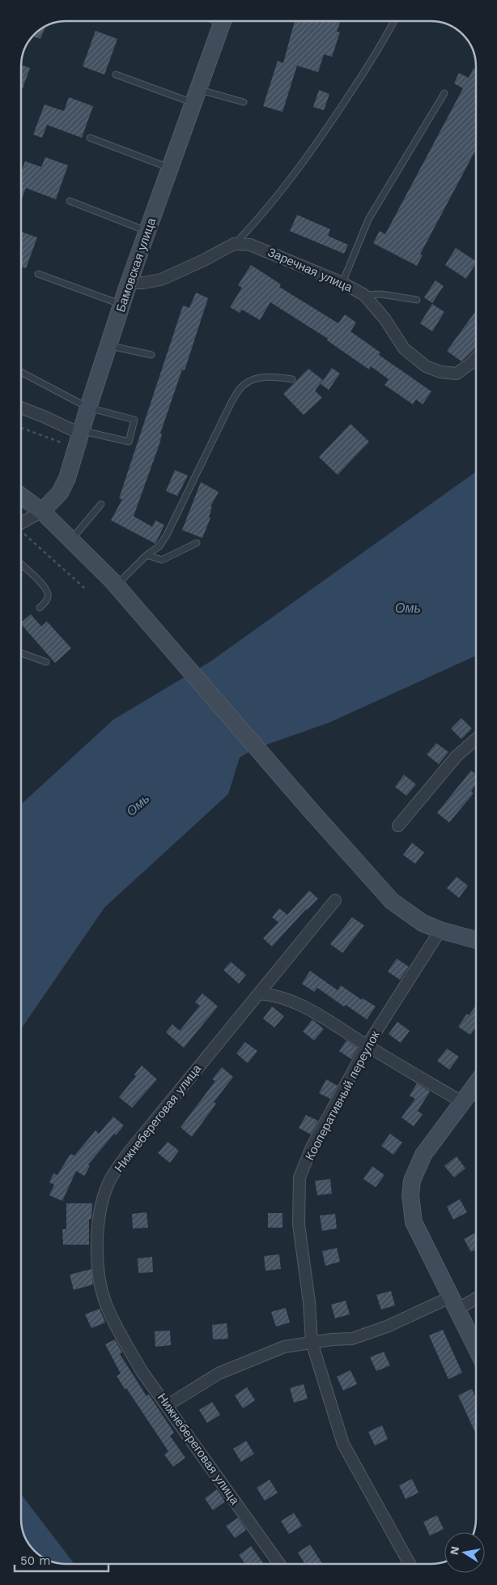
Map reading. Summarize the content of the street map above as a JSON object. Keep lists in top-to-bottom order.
{
  "streets": {
    "street": [
      "Бамовская улица",
      "Заречная улица",
      "Кооперативный переулок",
      "Нижнебереговая улица"
    ]
  },
  "water": ["Омь"],
  "scale_bar": "50 m",
  "north": "left"
}
